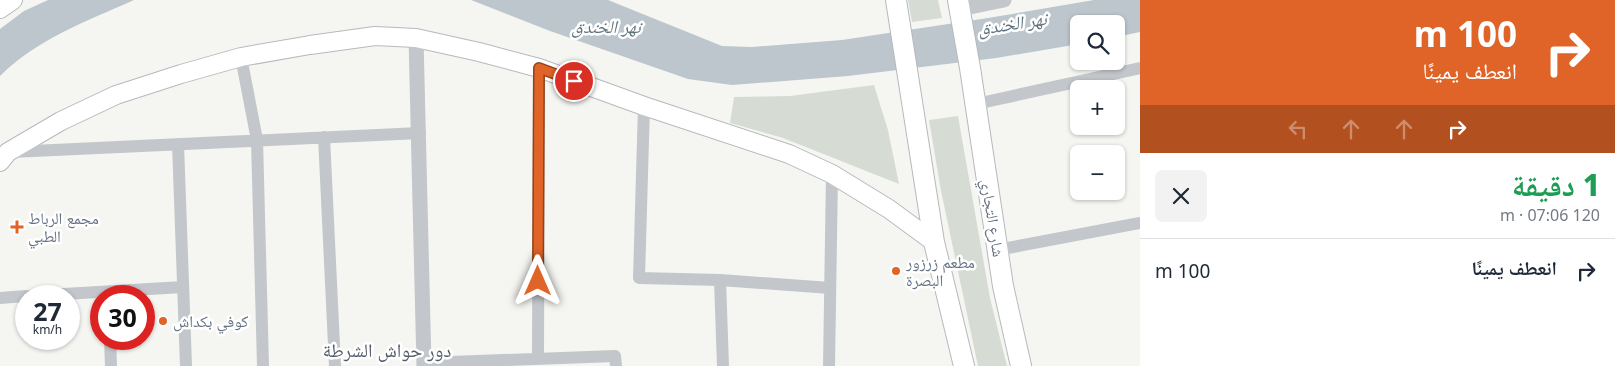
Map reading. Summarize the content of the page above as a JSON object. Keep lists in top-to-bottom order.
{
  "streets": {
    "main road": ["شارع التجاري"]
  },
  "districts": ["دور حواش الشرطة"],
  "water": ["نهر الخندق"],
  "places": {
    "health": ["مجمع الرباط الطبي"],
    "other": ["مطعم زرزور البصرة", "كوفي بكداش"]
  },
  "page": {
    "turn": ["100 m", "انعطف يمينًا"],
    "map_buttons": ["+", "−"],
    "heading": ["1 دقيقة", "120 m · 07:06"],
    "list": [
      {
        "name": "انعطف يمينًا",
        "value": "100 m"
      }
    ],
    "speed": "27 km/h",
    "limit": "30"
  }
}
